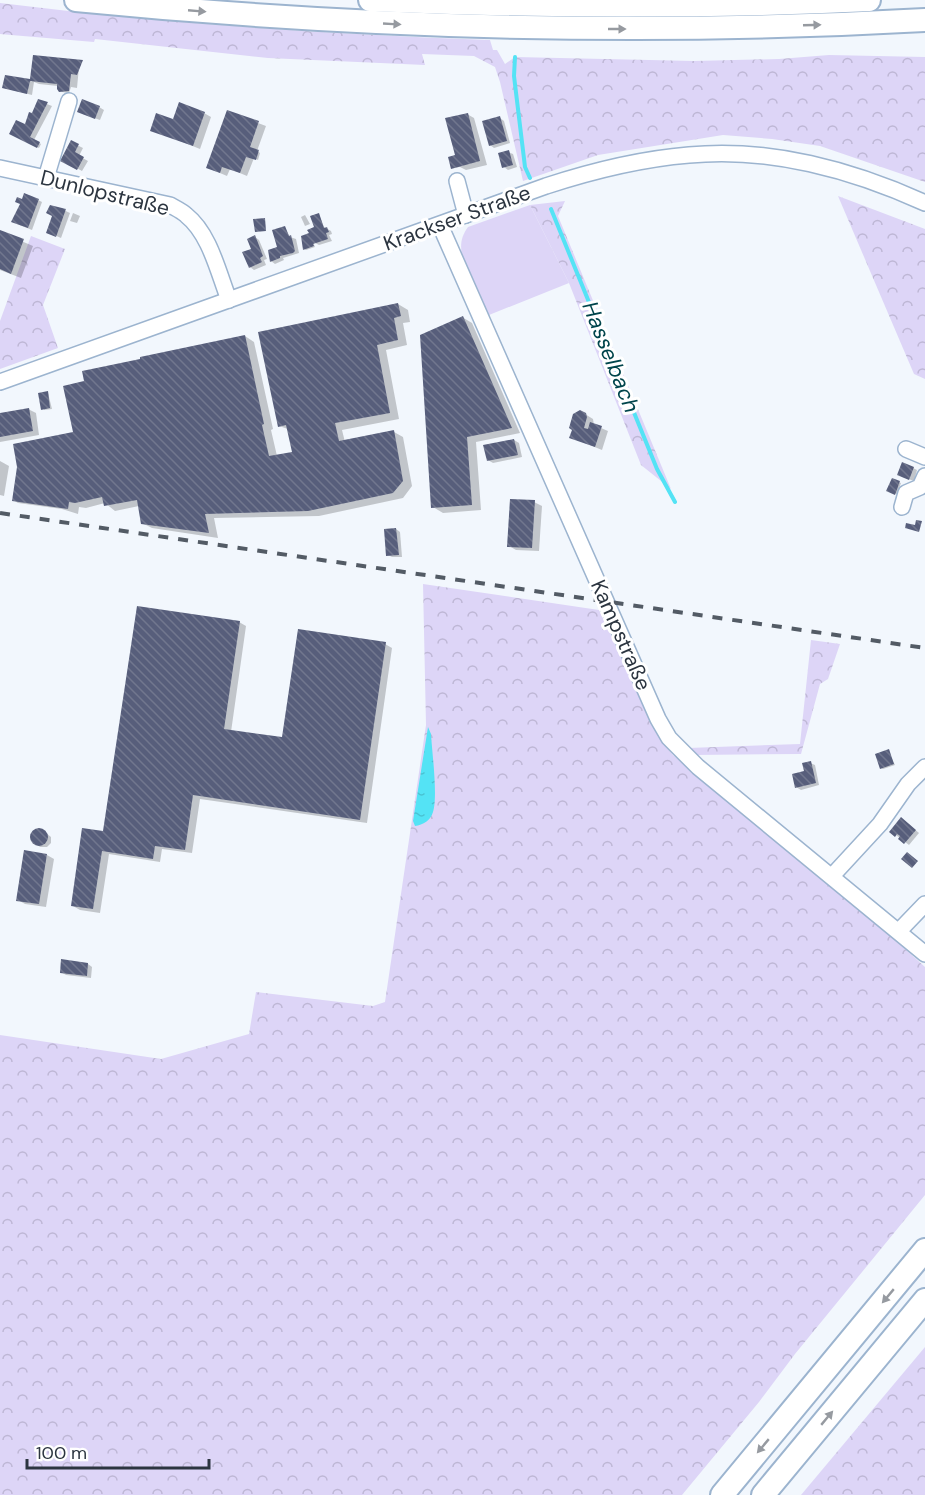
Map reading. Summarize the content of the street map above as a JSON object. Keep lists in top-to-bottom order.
{
  "streets": {
    "street": ["Dunlopstraße", "Krackser Straße", "Kampstraße"]
  },
  "crossings": [
    ["Dunlopstraße", "Krackser Straße"],
    ["Krackser Straße", "Kampstraße"]
  ],
  "water": ["Hasselbach"],
  "scale_bar": "100 m"
}
